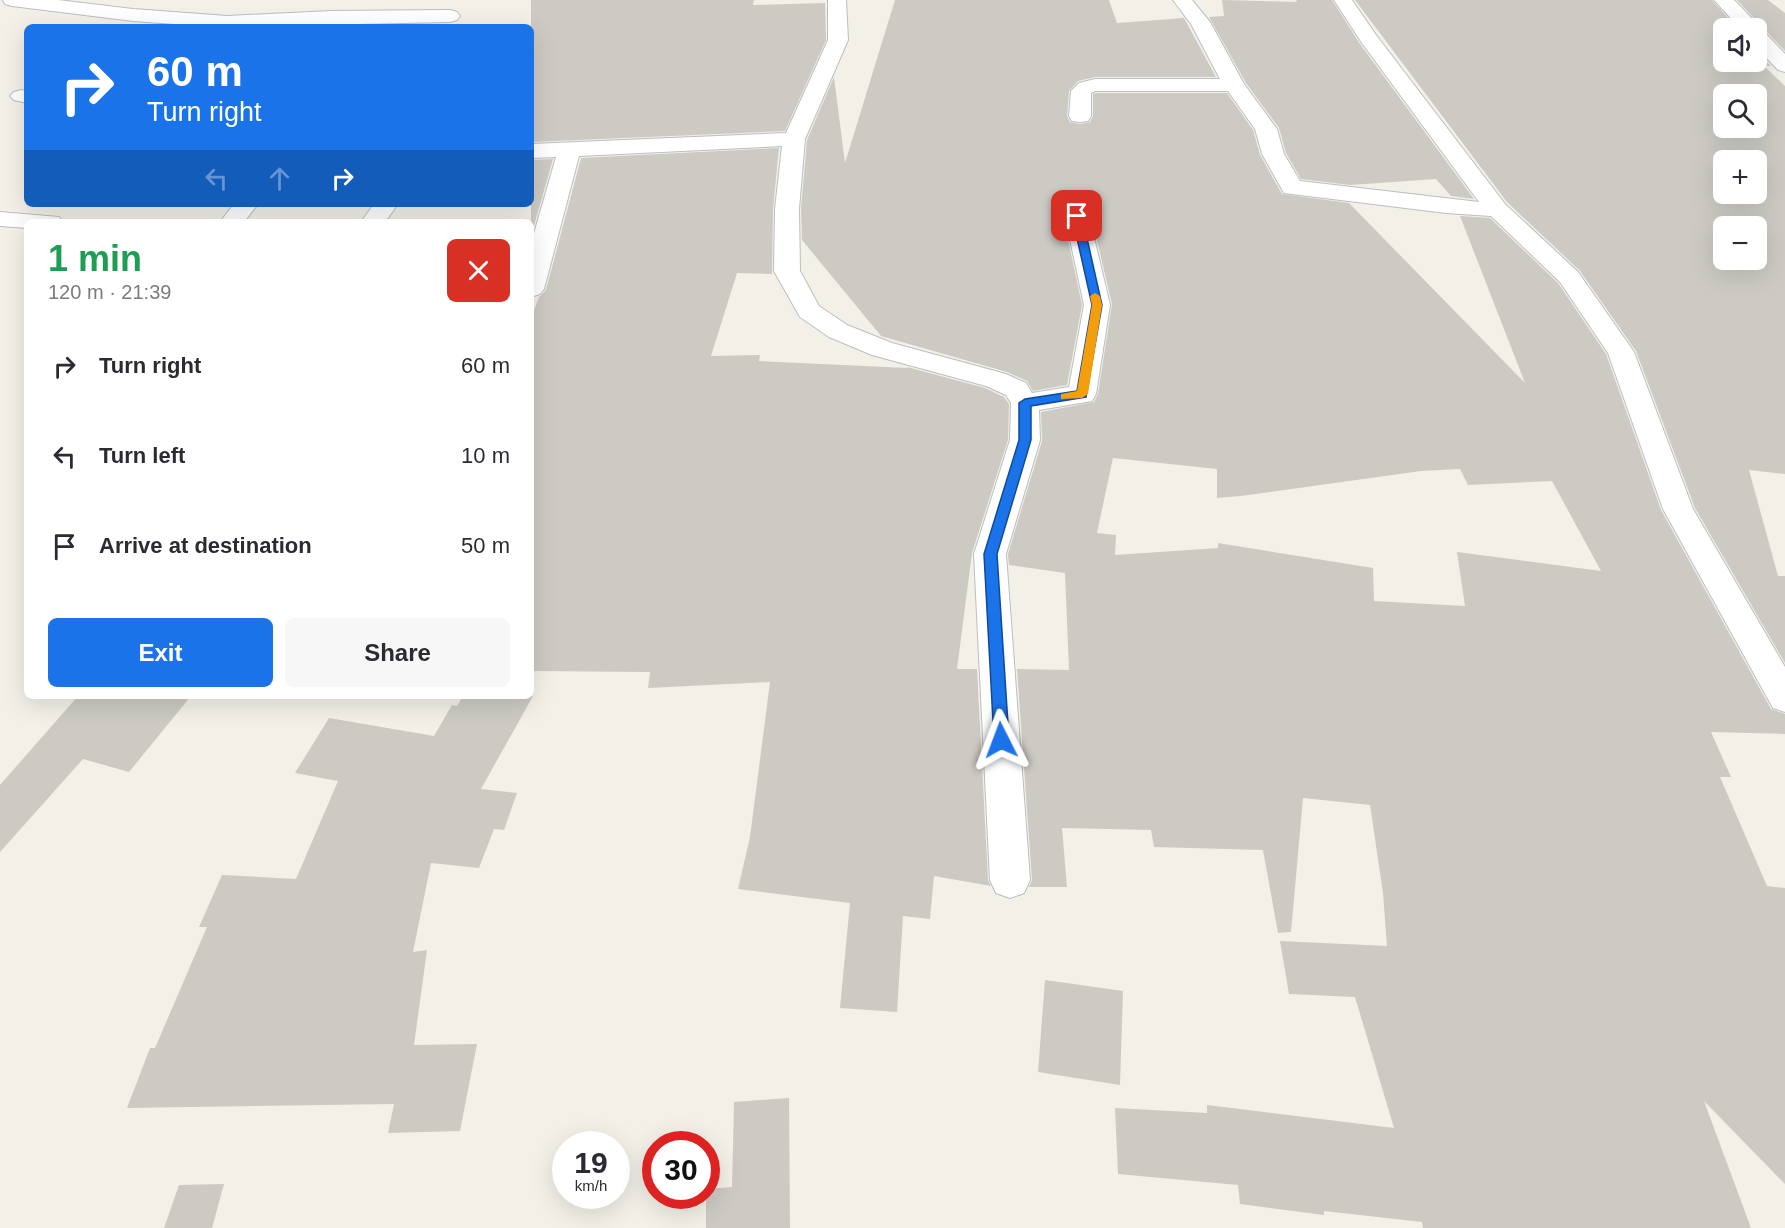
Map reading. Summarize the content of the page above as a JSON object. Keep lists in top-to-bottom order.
{
  "page": {
    "map_buttons": ["+", "−"],
    "turn": ["60 m", "Turn right"],
    "heading": ["1 min", "120 m · 21:39"],
    "list": [
      {
        "name": "Turn right",
        "value": "60 m"
      },
      {
        "name": "Turn left",
        "value": "10 m"
      },
      {
        "name": "Arrive at destination",
        "value": "50 m"
      }
    ],
    "buttons": ["Exit", "Share"],
    "speed": "19 km/h",
    "limit": "30"
  }
}
